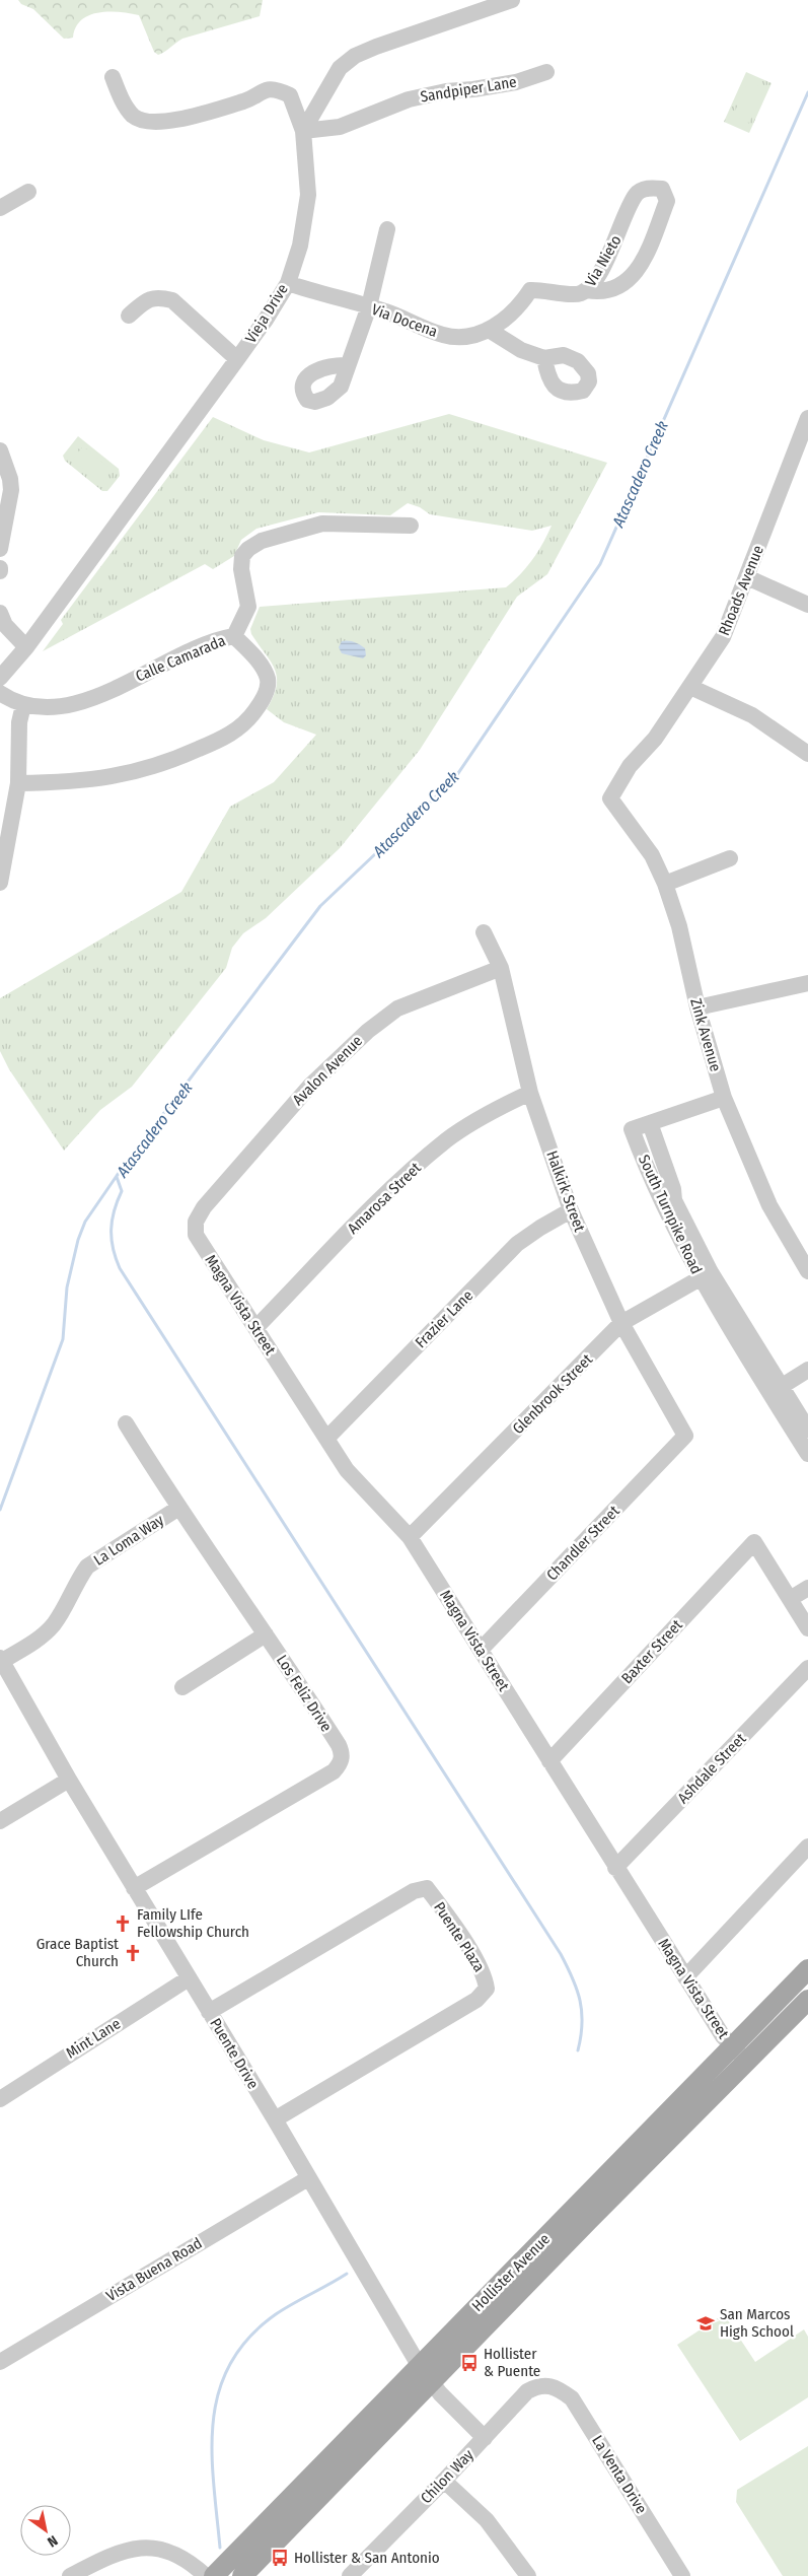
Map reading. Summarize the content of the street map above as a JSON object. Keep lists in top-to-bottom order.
{
  "streets": {
    "main road": ["Hollister Avenue"],
    "street": [
      "Sandpiper Lane",
      "Via Nieto",
      "Vieja Drive",
      "Via Docena",
      "Rhoads Avenue",
      "Calle Camarada",
      "Zink Avenue",
      "Avalon Avenue",
      "Halkirk Street",
      "Amarosa Street",
      "South Turnpike Road",
      "Magna Vista Street",
      "Frazier Lane",
      "Glenbrook Street",
      "La Loma Way",
      "Chandler Street",
      "Baxter Street",
      "Los Feliz Drive",
      "Ashdale Street",
      "Puente Plaza",
      "Mint Lane",
      "Puente Drive",
      "Vista Buena Road",
      "La Venta Drive",
      "Chilon Way"
    ]
  },
  "crossings": [
    ["Sandpiper Lane", "Vieja Drive"],
    ["Via Nieto", "Via Docena"],
    ["Vieja Drive", "Via Docena"],
    ["Rhoads Avenue", "Zink Avenue"],
    ["Zink Avenue", "South Turnpike Road"],
    ["Avalon Avenue", "Halkirk Street"],
    ["Avalon Avenue", "Magna Vista Street"],
    ["Halkirk Street", "Amarosa Street"],
    ["Halkirk Street", "Frazier Lane"],
    ["Halkirk Street", "Glenbrook Street"],
    ["Halkirk Street", "Chandler Street"],
    ["Amarosa Street", "Magna Vista Street"],
    ["South Turnpike Road", "Glenbrook Street"],
    ["Magna Vista Street", "Frazier Lane"],
    ["Magna Vista Street", "Glenbrook Street"],
    ["Magna Vista Street", "Chandler Street"],
    ["Magna Vista Street", "Baxter Street"],
    ["Magna Vista Street", "Ashdale Street"],
    ["Magna Vista Street", "Hollister Avenue"],
    ["La Loma Way", "Los Feliz Drive"],
    ["La Loma Way", "Puente Drive"],
    ["Los Feliz Drive", "Puente Drive"],
    ["Puente Plaza", "Puente Drive"],
    ["Mint Lane", "Puente Drive"],
    ["Puente Drive", "Vista Buena Road"],
    ["Puente Drive", "Hollister Avenue"],
    ["Puente Drive", "Chilon Way"],
    ["La Venta Drive", "Chilon Way"]
  ],
  "water": ["Atascadero Creek"],
  "places": {
    "church": ["Family LIfe Fellowship Church", "Grace Baptist Church"],
    "school or university": ["San Marcos High School"],
    "bus stop": ["Hollister & Puente", "Hollister & San Antonio"]
  },
  "north": "bottom right"
}
